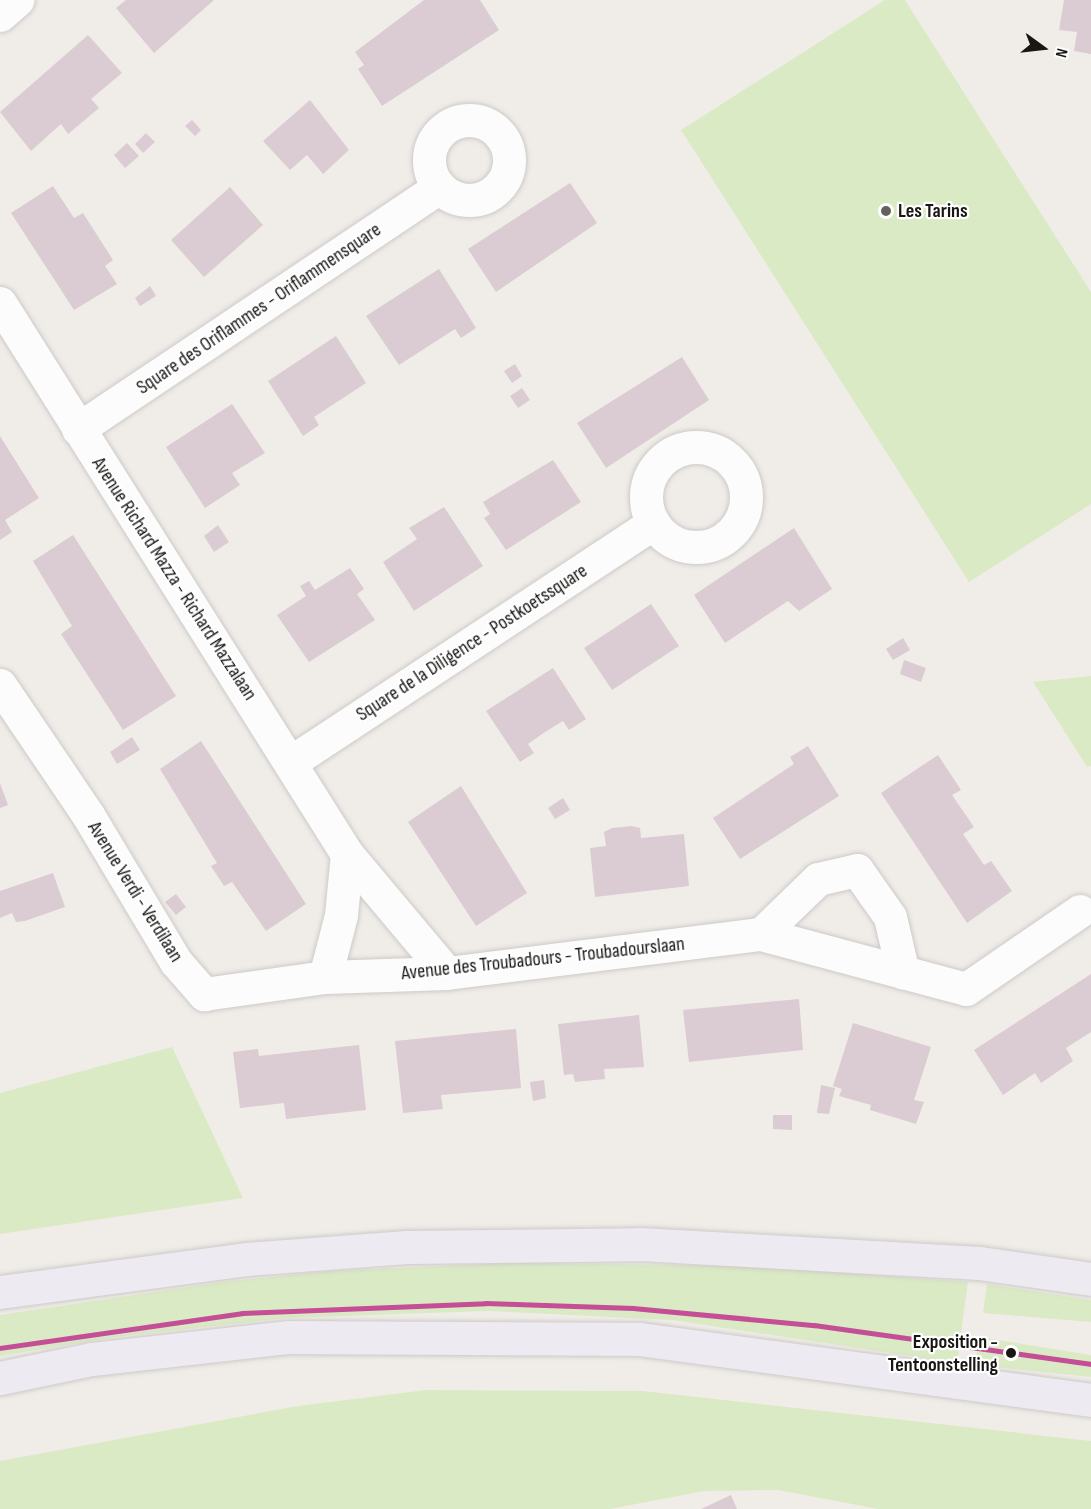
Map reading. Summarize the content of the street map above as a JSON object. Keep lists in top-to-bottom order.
{
  "streets": {
    "street": [
      "Square des Oriflammes - Oriflammensquare",
      "Avenue Richard Mazza - Richard Mazzalaan",
      "Square de la Diligence - Postkoetssquare",
      "Avenue Verdi - Verdilaan",
      "Avenue des Troubadours - Troubadourslaan"
    ]
  },
  "crossings": [
    ["Square des Oriflammes - Oriflammensquare", "Avenue Richard Mazza - Richard Mazzalaan"],
    ["Avenue Richard Mazza - Richard Mazzalaan", "Square de la Diligence - Postkoetssquare"],
    ["Avenue Richard Mazza - Richard Mazzalaan", "Avenue des Troubadours - Troubadourslaan"],
    ["Avenue Verdi - Verdilaan", "Avenue des Troubadours - Troubadourslaan"]
  ],
  "places": ["Les Tarins", "Exposition - Tentoonstelling"],
  "north": "right"
}
